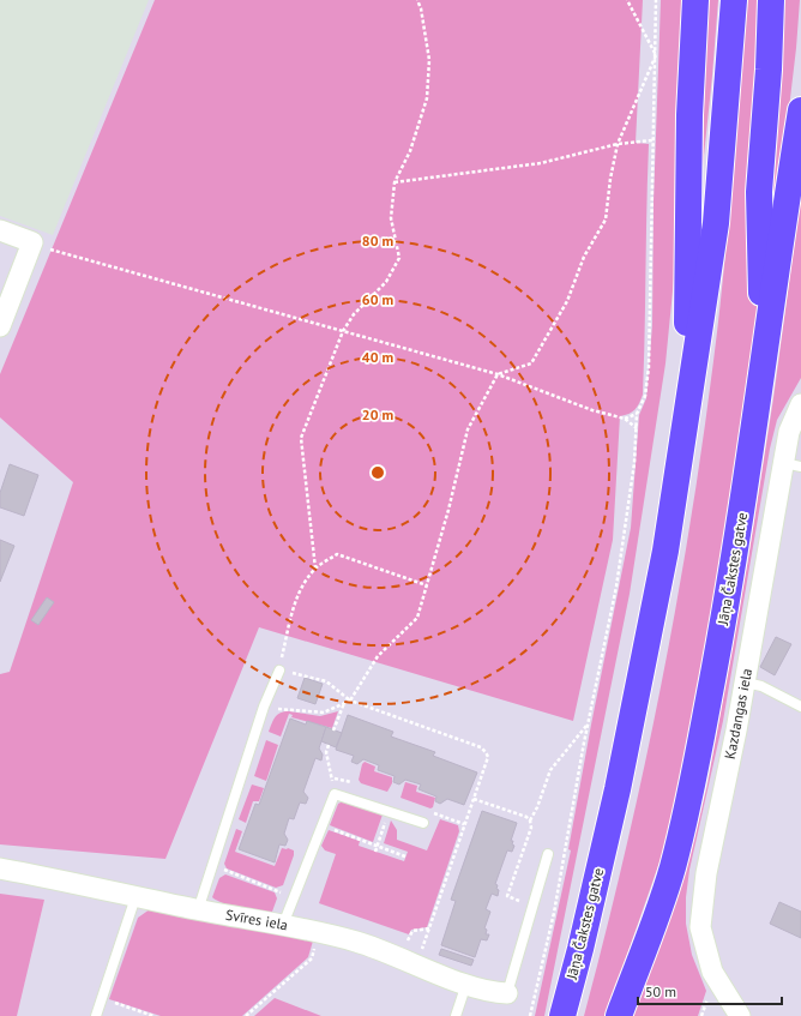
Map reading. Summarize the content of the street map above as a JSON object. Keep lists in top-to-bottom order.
{
  "streets": {
    "highway": ["Jāņa Čakstes gatve"],
    "street": ["Kazdangas iela", "Svīres iela"]
  },
  "scale_bar": "50 m",
  "rings": [
    "80 m",
    "60 m",
    "40 m",
    "20 m"
  ]
}
